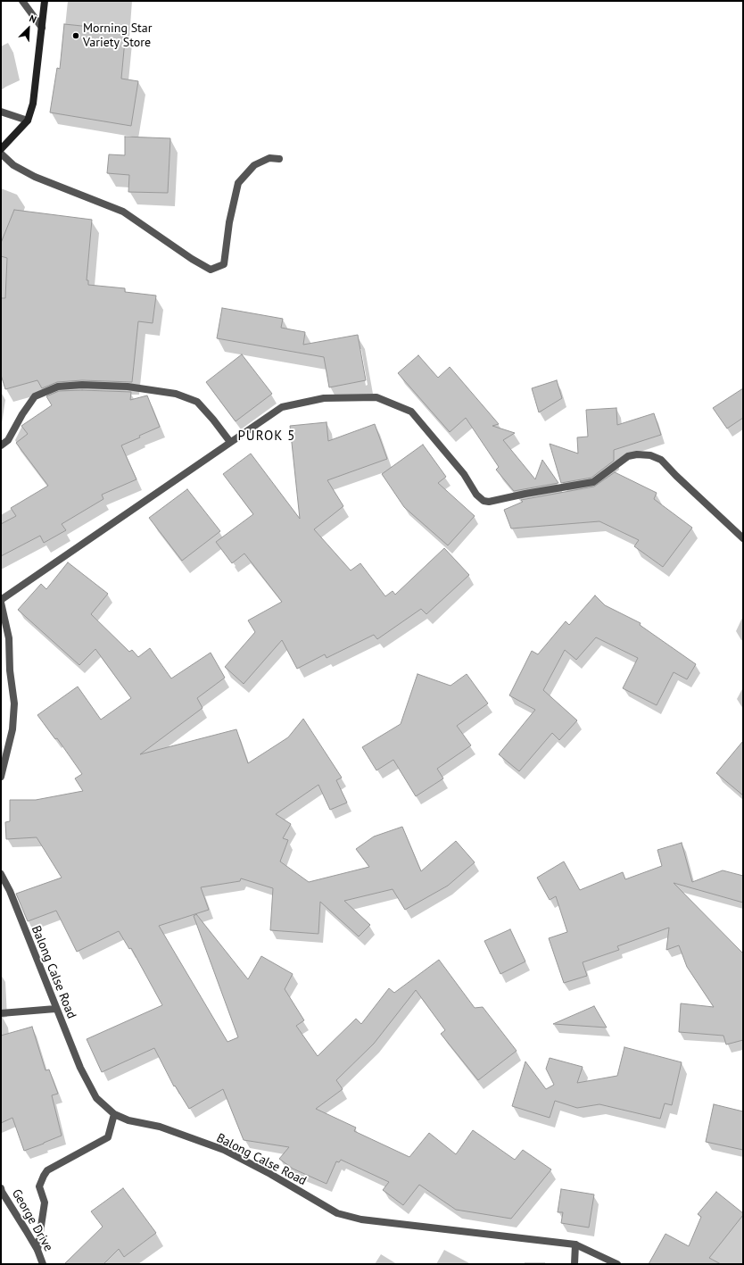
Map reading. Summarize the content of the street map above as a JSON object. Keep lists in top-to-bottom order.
{
  "streets": {
    "street": ["Balong Calse Road", "George Drive"]
  },
  "districts": ["PUROK 5"],
  "places": ["Morning Star Variety Store"],
  "north": "top right"
}
